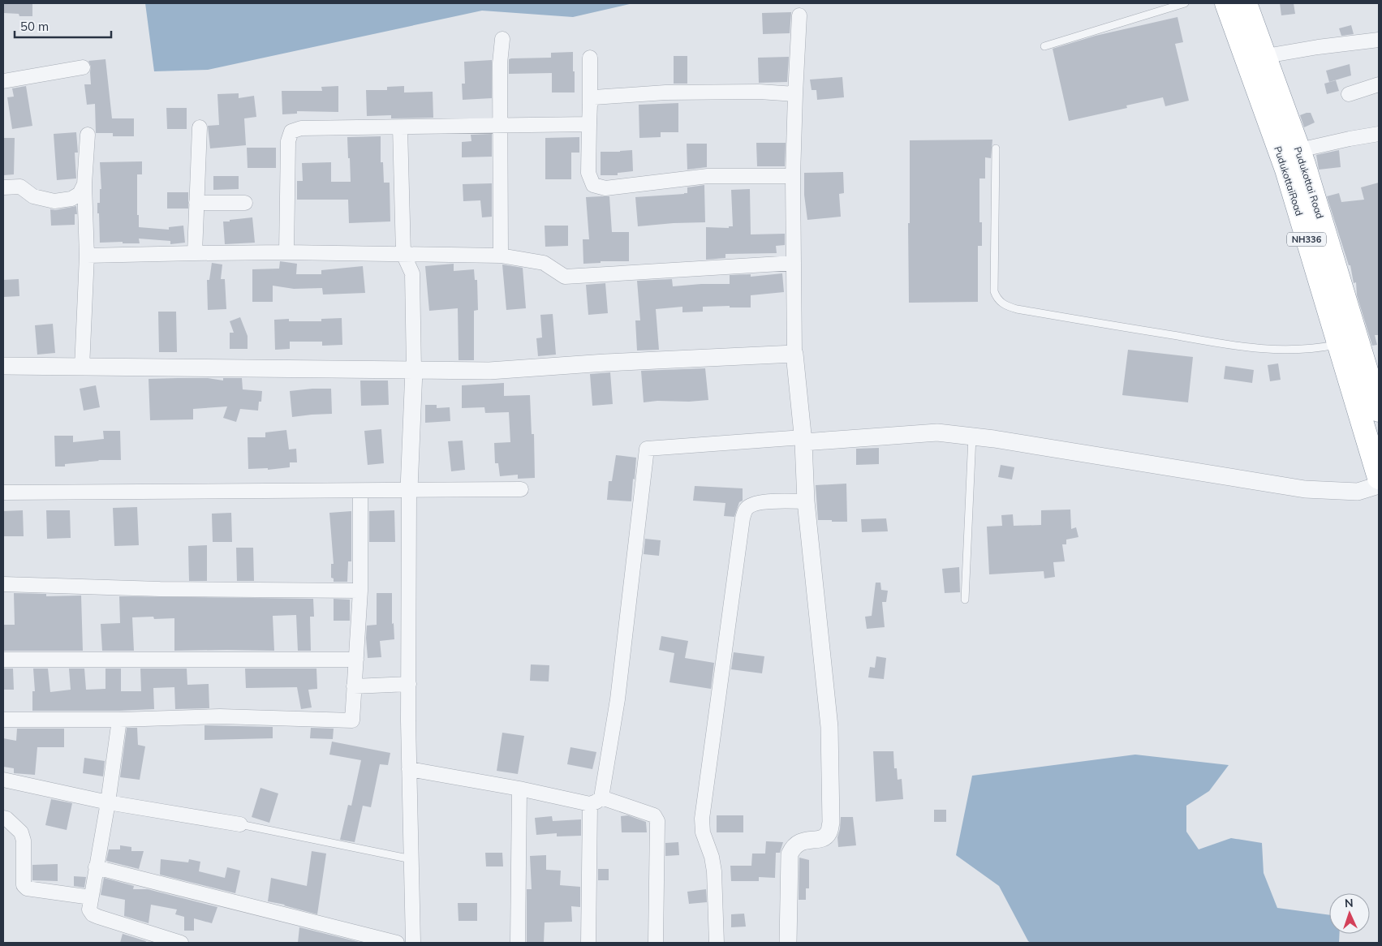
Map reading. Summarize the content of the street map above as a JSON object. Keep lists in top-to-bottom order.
{
  "streets": {
    "highway": ["PudukottaiRoad", "Pudukottai Road", "NH336"]
  },
  "crossings": [
    ["PudukottaiRoad", "Pudukottai Road"]
  ],
  "scale_bar": "50 m",
  "north": "top"
}
